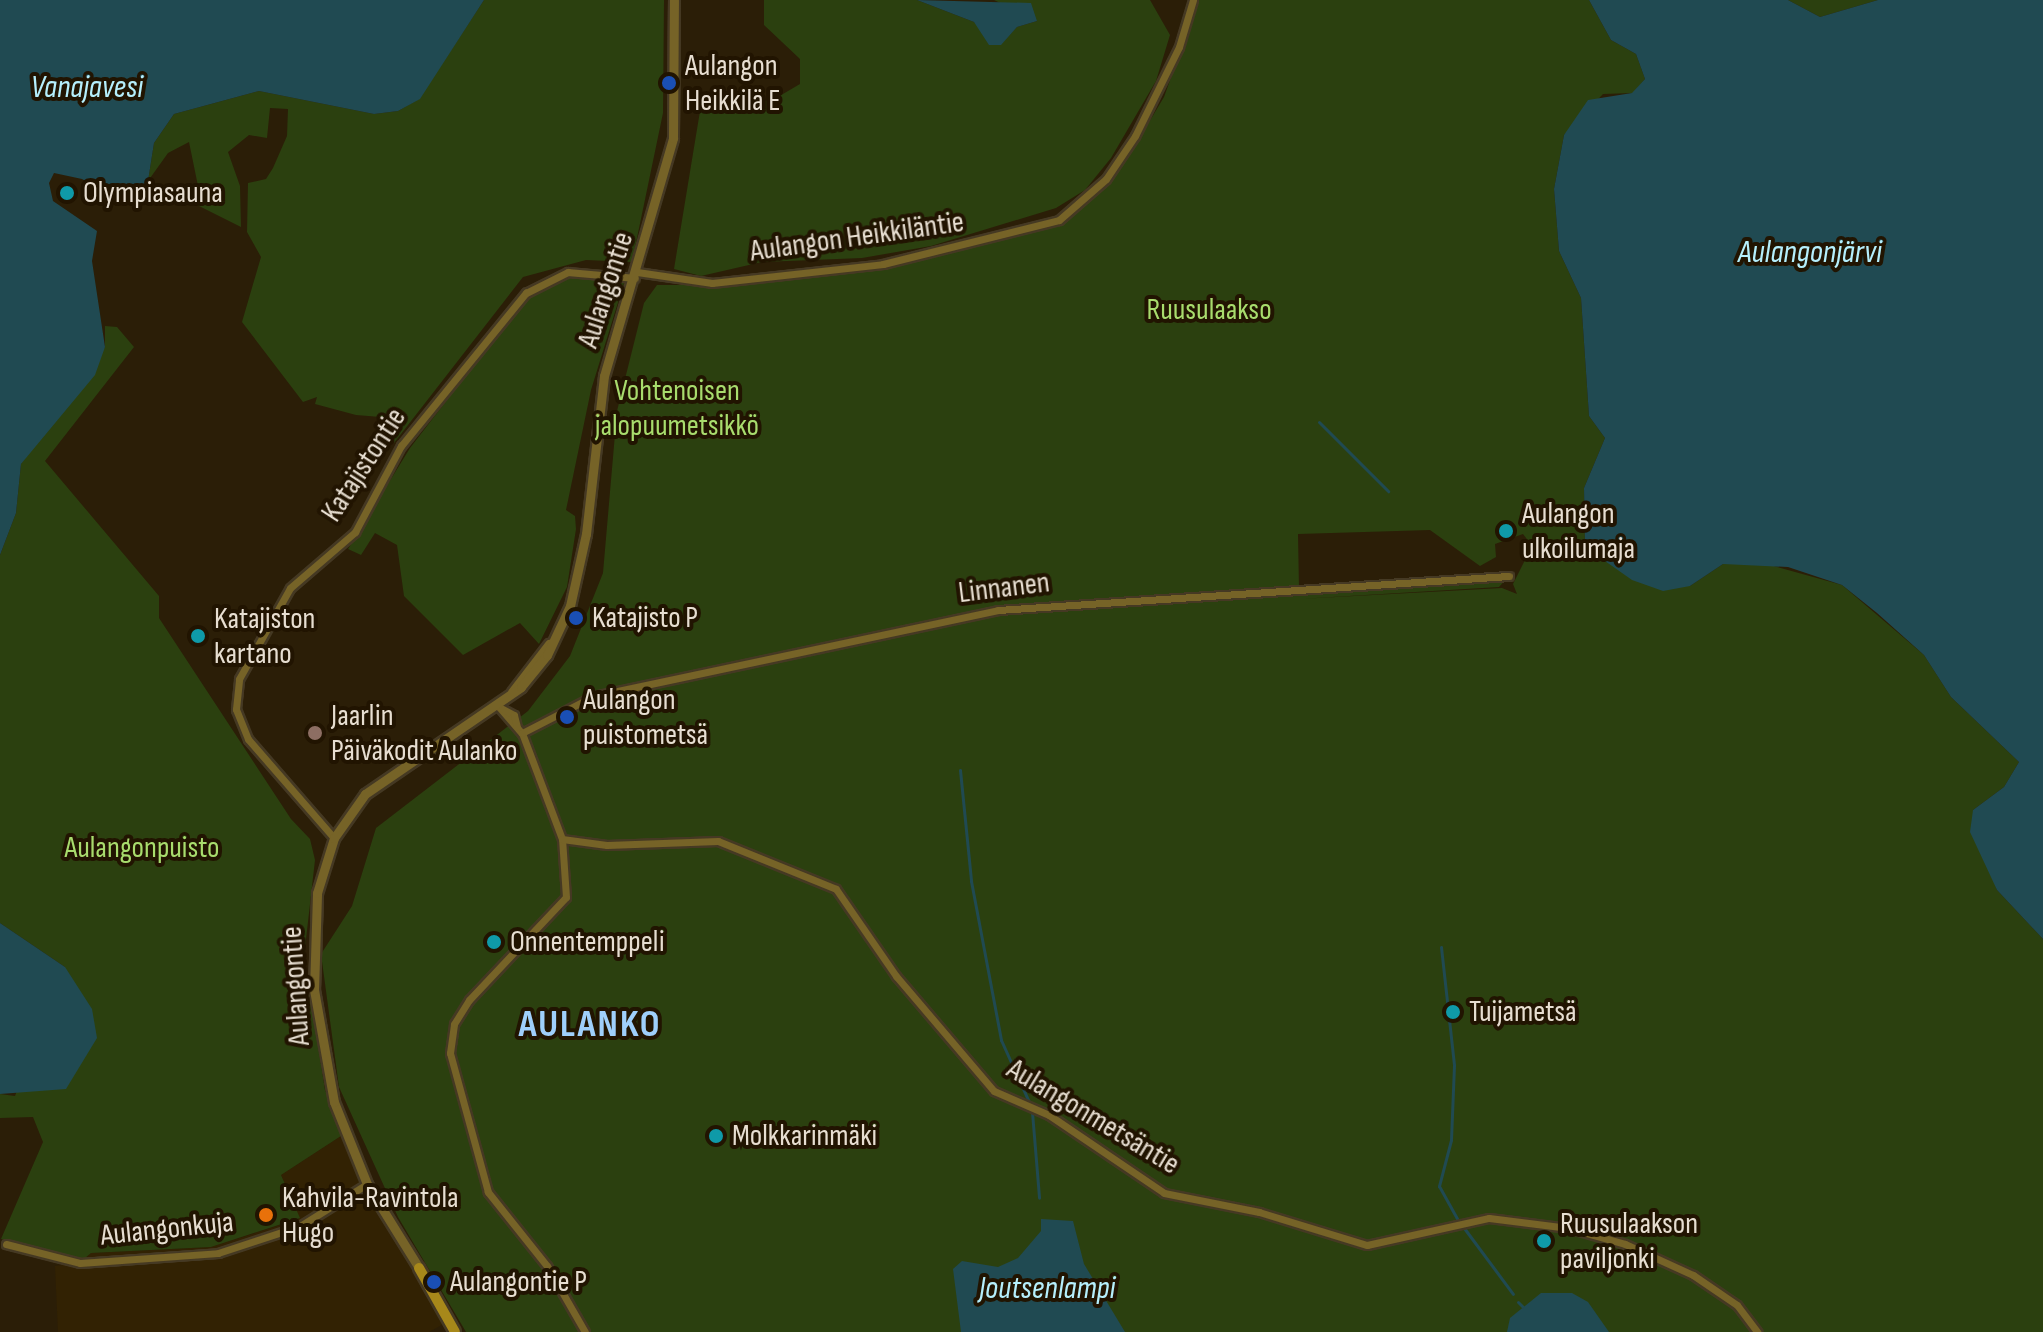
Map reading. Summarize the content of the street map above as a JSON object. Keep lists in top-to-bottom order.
{
  "streets": {
    "main road": ["Aulangontie"],
    "street": [
      "Aulangon Heikkiläntie",
      "Katajistontie",
      "Linnanen",
      "Aulangonmetsäntie",
      "Aulangonkuja"
    ]
  },
  "crossings": [
    ["Aulangon Heikkiläntie", "Aulangontie"],
    ["Aulangon Heikkiläntie", "Katajistontie"],
    ["Aulangontie", "Katajistontie"],
    ["Aulangontie", "Aulangonkuja"]
  ],
  "districts": ["AULANKO"],
  "water": ["Vanajavesi", "Aulangonjärvi", "Joutsenlampi"],
  "parks": ["Ruusulaakso", "Vohtenoisen jalopuumetsikkö", "Aulangonpuisto"],
  "places": [
    "Aulangon Heikkilä E",
    "Olympiasauna",
    "Aulangon ulkoilumaja",
    "Katajisto P",
    "Katajiston kartano",
    "Aulangon puistometsä",
    "Jaarlin Päiväkodit Aulanko",
    "Onnentemppeli",
    "Tuijametsä",
    "Molkkarinmäki",
    "Kahvila-Ravintola Hugo",
    "Ruusulaakson paviljonki",
    "Aulangontie P"
  ]
}
